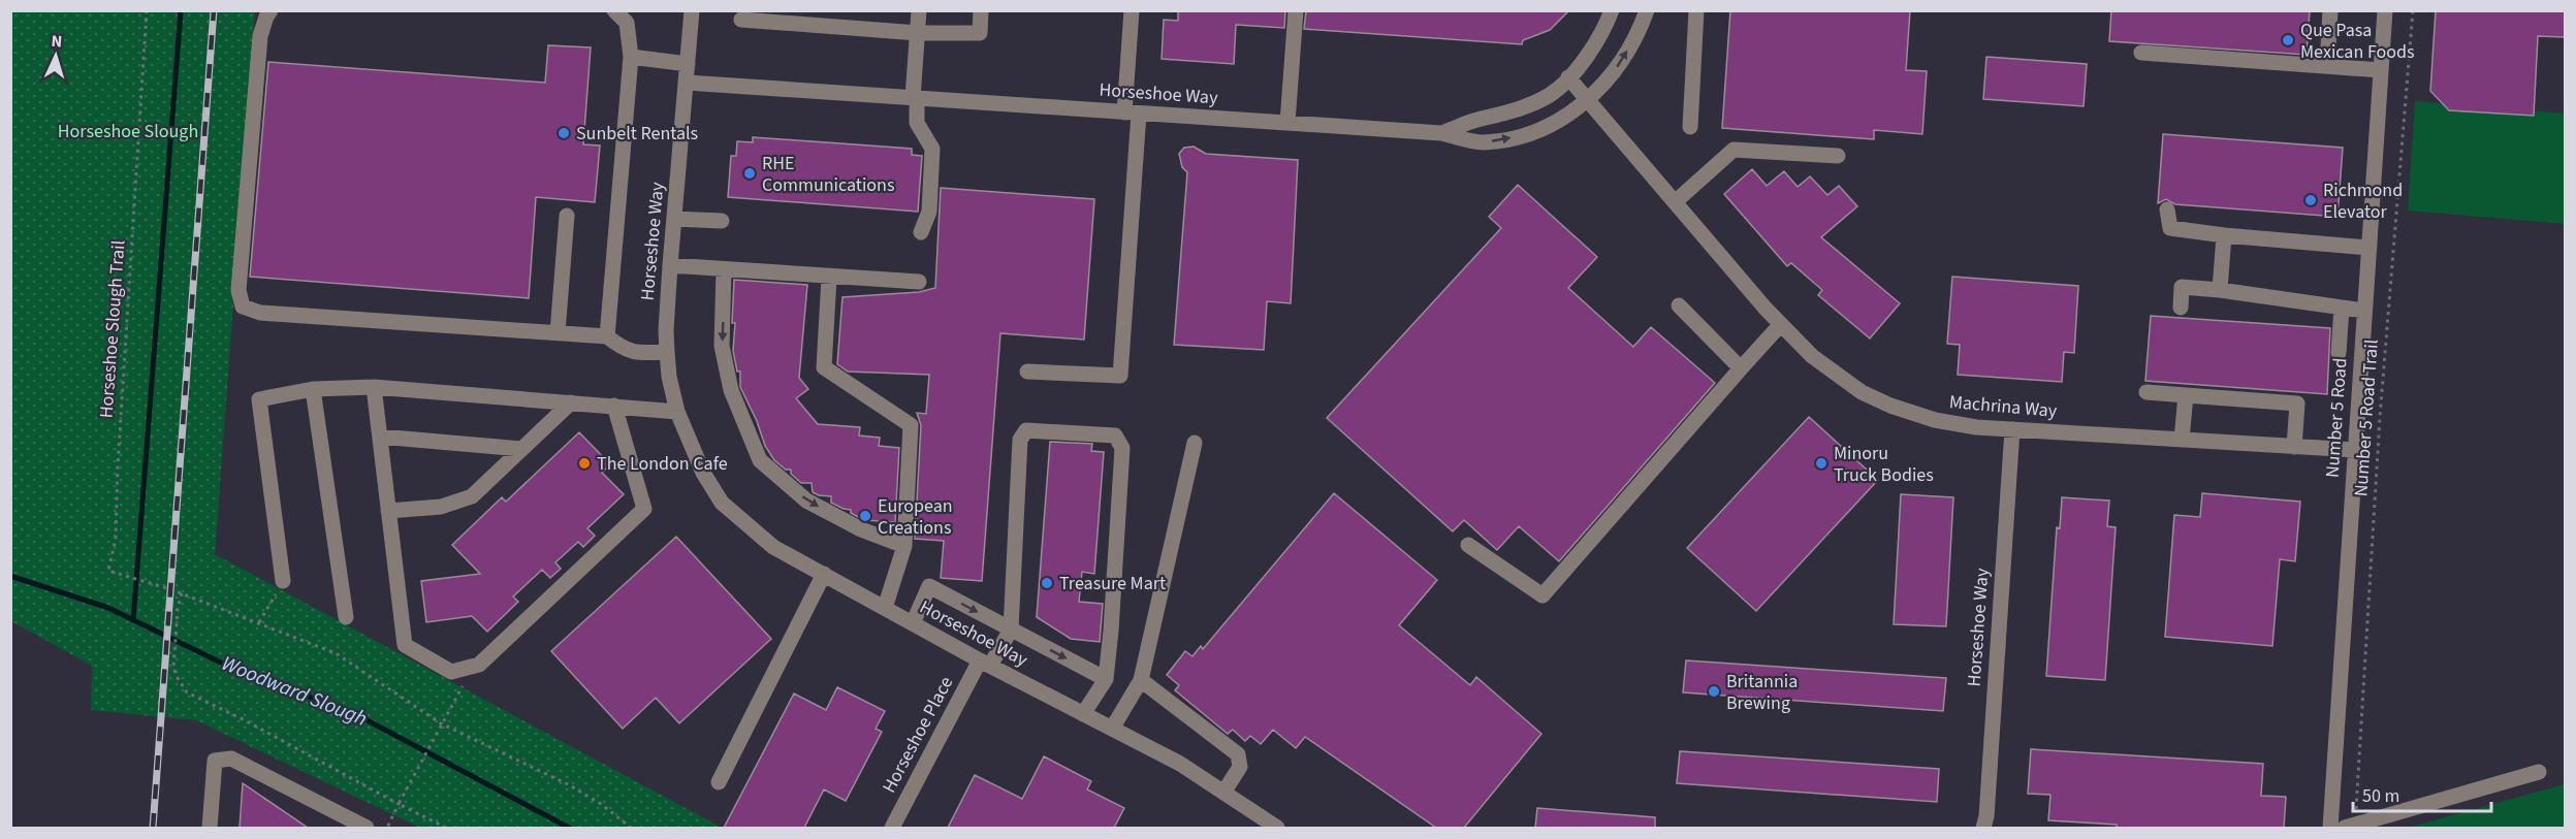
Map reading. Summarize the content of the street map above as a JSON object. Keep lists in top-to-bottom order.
{
  "streets": {
    "street": [
      "Horseshoe Way",
      "Machrina Way",
      "Number 5 Road",
      "Horseshoe Place"
    ],
    "path": ["Horseshoe Slough Trail", "Number 5 Road Trail"]
  },
  "crossings": [
    ["Horseshoe Way", "Machrina Way"],
    ["Horseshoe Way", "Horseshoe Place"],
    ["Machrina Way", "Number 5 Road"]
  ],
  "water": ["Woodward Slough"],
  "parks": ["Horseshoe Slough"],
  "places": [
    "Que Pasa Mexican Foods",
    "Sunbelt Rentals",
    "RHE Communications",
    "Richmond Elevator",
    "The London Cafe",
    "Minoru Truck Bodies",
    "European Creations",
    "Treasure Mart",
    "Britannia Brewing"
  ],
  "scale_bar": "50 m",
  "north": "top"
}
